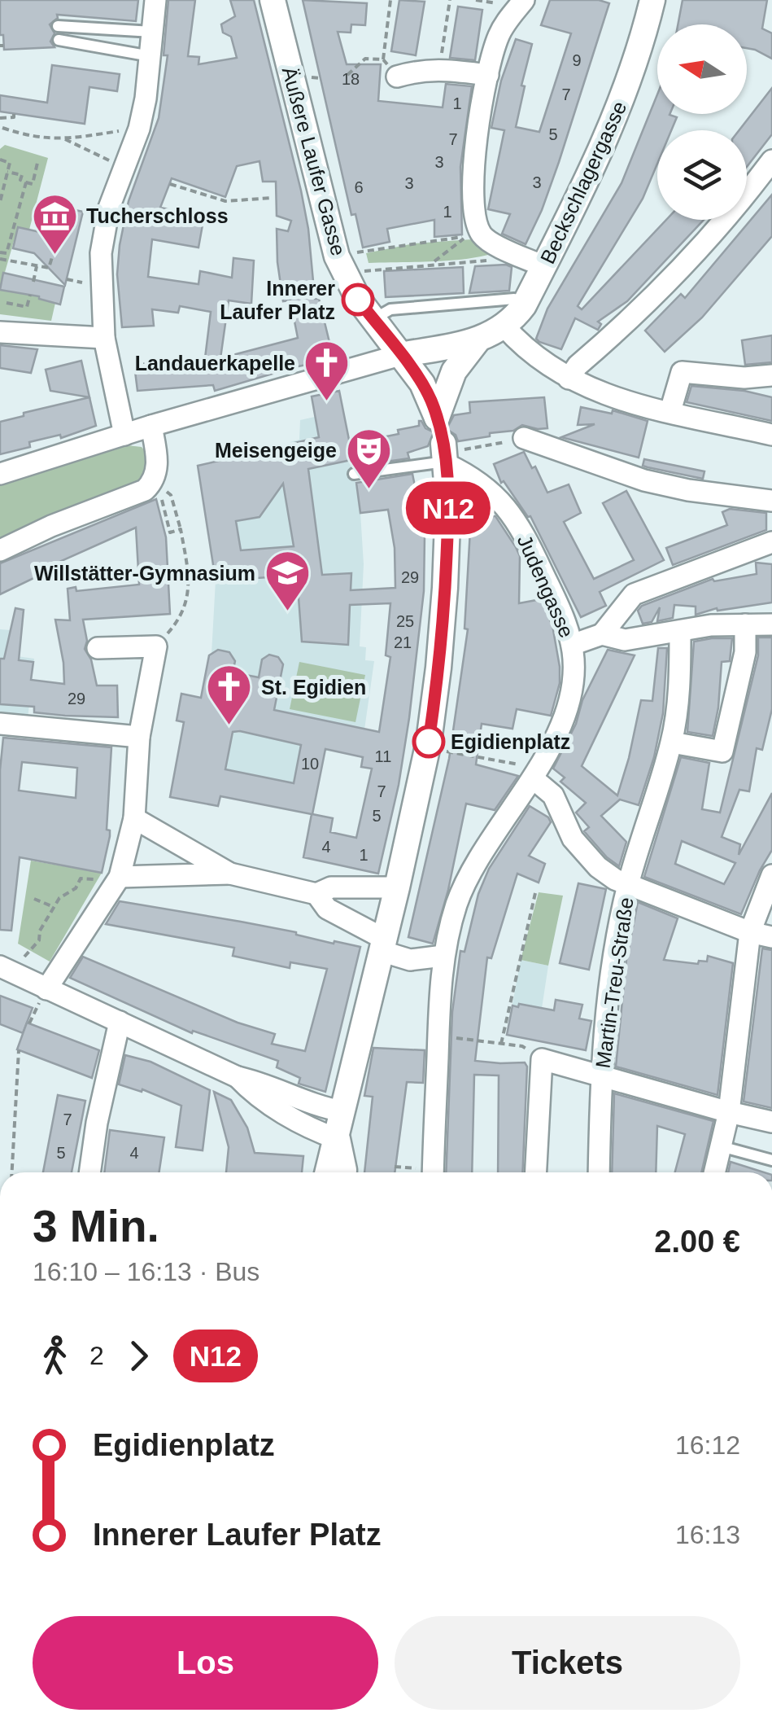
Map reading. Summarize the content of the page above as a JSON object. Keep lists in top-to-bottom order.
{
  "streets": {
    "street": [
      "Äußere Laufer Gasse",
      "Beckschlagergasse",
      "Judengasse",
      "Martin-Treu-Straße"
    ]
  },
  "places": {
    "museum": ["Tucherschloss"],
    "other": ["Innerer Laufer Platz", "Egidienplatz"],
    "church": ["Landauerkapelle", "St. Egidien"],
    "theatre": ["Meisengeige"],
    "school or university": ["Willstätter-Gymnasium"]
  },
  "lines": ["bus line N12"],
  "house_numbers": [
    "9",
    "18",
    "7",
    "1",
    "5",
    "7",
    "3",
    "3",
    "3",
    "6",
    "1",
    "29",
    "25",
    "21",
    "29",
    "11",
    "10",
    "7",
    "5",
    "4",
    "1",
    "7",
    "5",
    "4"
  ],
  "north": "left",
  "page": {
    "on_map": "N12",
    "heading": ["3 Min.", "16:10 – 16:13 · Bus", "2.00 €"],
    "legs": ["2", "N12"],
    "list": [
      {
        "name": "Egidienplatz",
        "value": "16:12"
      },
      {
        "name": "Innerer Laufer Platz",
        "value": "16:13"
      }
    ],
    "buttons": ["Los", "Tickets"]
  }
}
